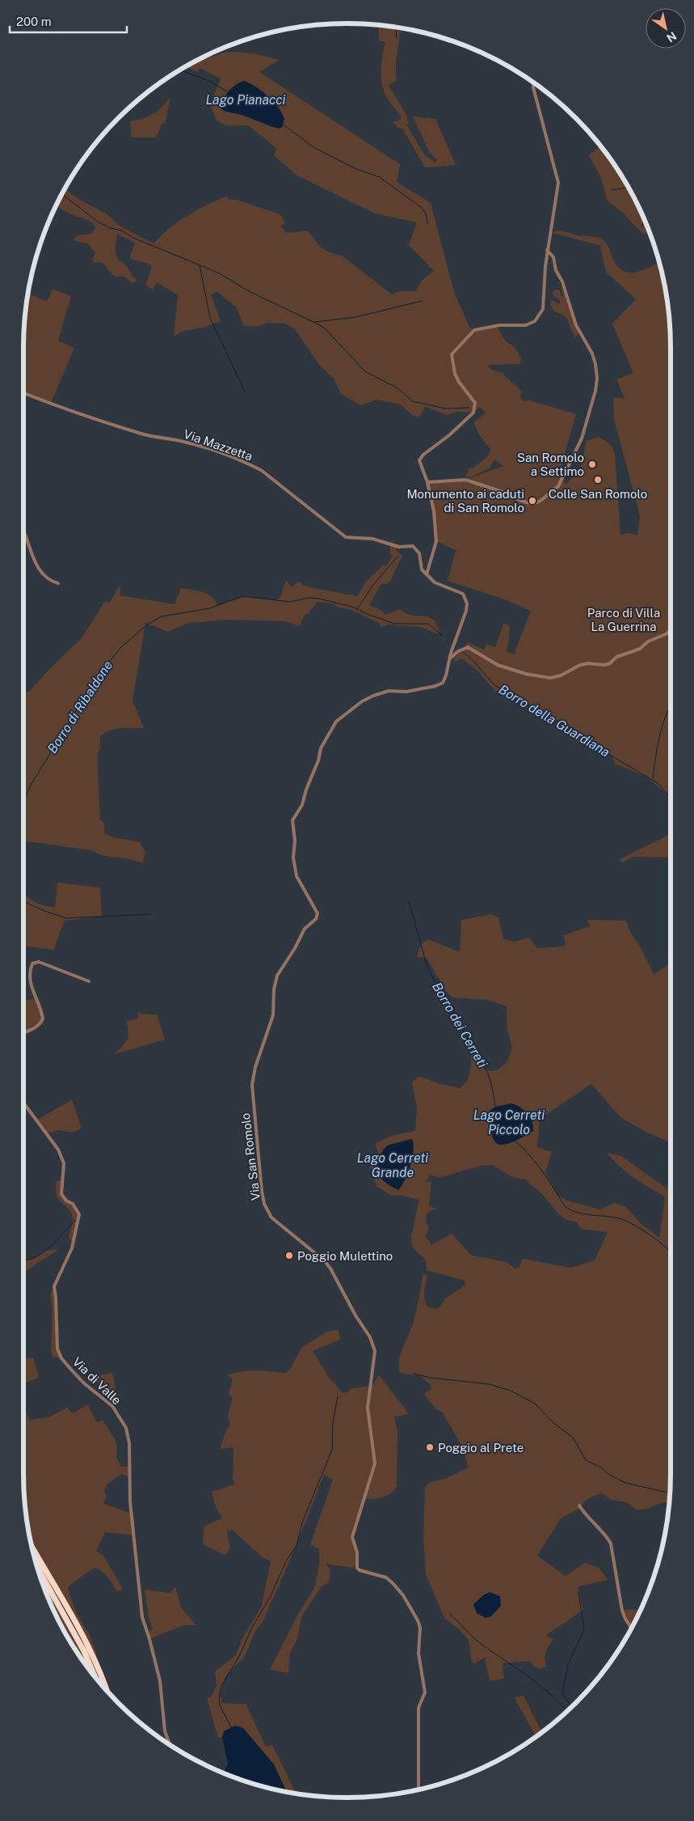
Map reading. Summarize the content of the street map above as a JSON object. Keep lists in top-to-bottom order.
{
  "streets": {
    "street": ["Via Mazzetta", "Via San Romolo", "Via di Valle"]
  },
  "crossings": [
    ["Via Mazzetta", "Via San Romolo"]
  ],
  "water": [
    "Lago Pianacci",
    "Borro di Ribaldone",
    "Borro della Guardiana",
    "Borro dei Cerreti",
    "Lago Cerreti Piccolo",
    "Lago Cerreti Grande"
  ],
  "parks": ["Parco di Villa La Guerrina"],
  "places": [
    "San Romolo a Settimo",
    "Colle San Romolo",
    "Monumento ai caduti di San Romolo",
    "Poggio Mulettino",
    "Poggio al Prete"
  ],
  "scale_bar": "200 m",
  "north": "bottom right"
}
